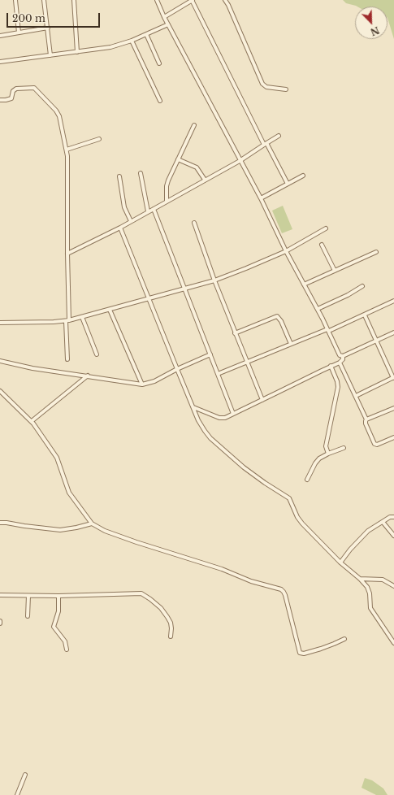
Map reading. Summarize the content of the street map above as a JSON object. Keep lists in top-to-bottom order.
{
  "scale_bar": "200 m",
  "north": "bottom right"
}
